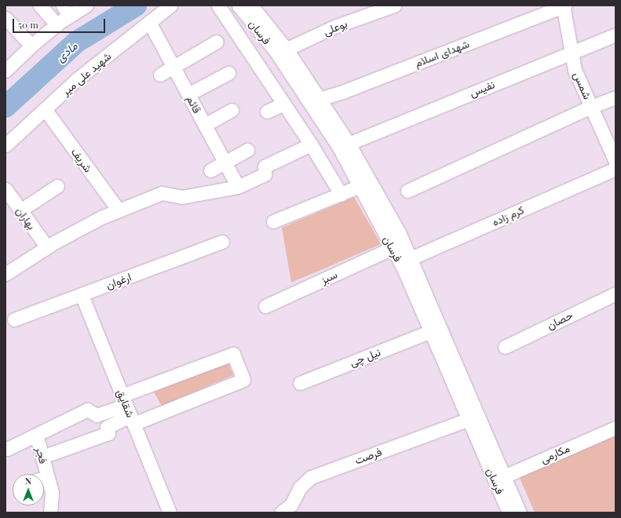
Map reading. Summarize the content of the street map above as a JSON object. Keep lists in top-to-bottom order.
{
  "streets": {
    "street": [
      "بوعلی",
      "فرسان",
      "شهدای اسلام",
      "شهید علی میر",
      "شمس",
      "نفیس",
      "قائم",
      "شریف",
      "کرم زاده",
      "بهاران",
      "سبز",
      "ارغوان",
      "حصان",
      "نیل چی",
      "شقایق",
      "مکارمی",
      "فجر",
      "فرصت"
    ]
  },
  "crossings": [
    ["بوعلی", "فرسان"],
    ["فرسان", "شهدای اسلام"],
    ["فرسان", "نفیس"],
    ["فرسان", "کرم زاده"],
    ["فرسان", "سبز"],
    ["فرسان", "نیل چی"],
    ["فرسان", "مکارمی"],
    ["فرسان", "فرصت"],
    ["شهدای اسلام", "شمس"],
    ["شهید علی میر", "قائم"],
    ["شهید علی میر", "شریف"],
    ["شمس", "نفیس"],
    ["ارغوان", "شقایق"]
  ],
  "water": ["مادی"],
  "scale_bar": "50 m",
  "north": "top"
}
